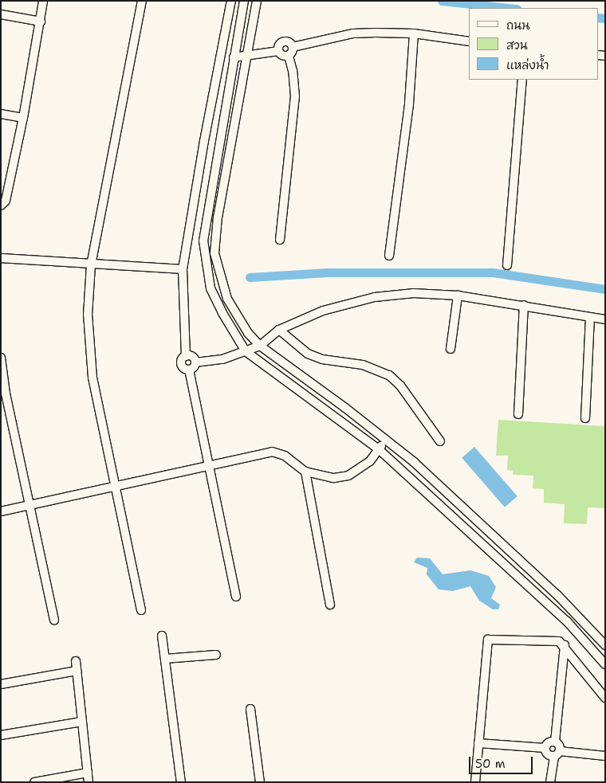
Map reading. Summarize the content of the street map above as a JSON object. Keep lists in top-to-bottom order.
{
  "legend": ["ถนน", "สวน", "แหล่งน้ำ"],
  "scale_bar": "50 m"
}
